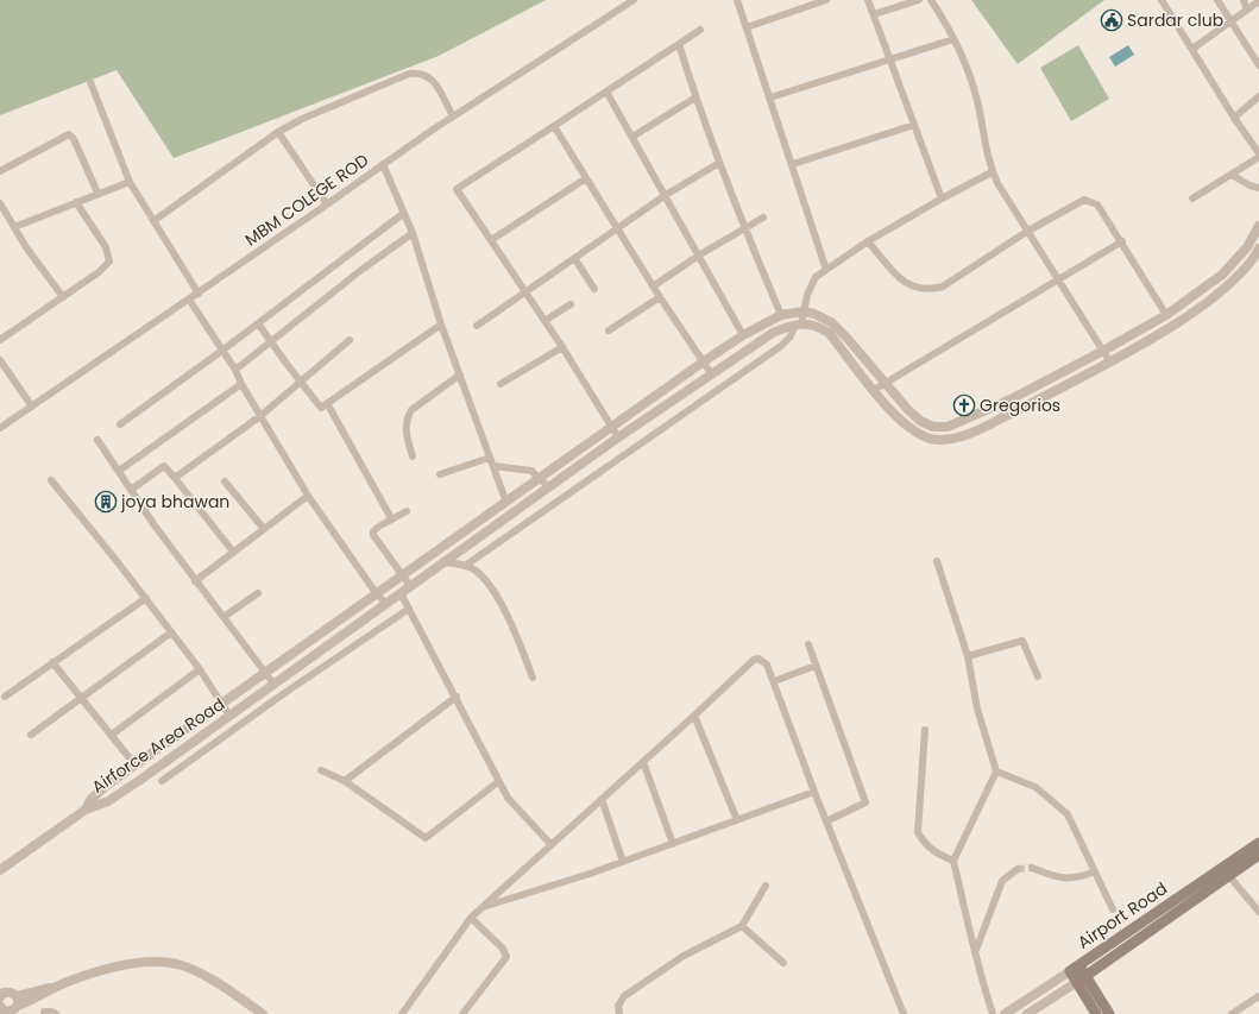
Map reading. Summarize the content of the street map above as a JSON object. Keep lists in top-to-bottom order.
{
  "streets": {
    "main road": ["Airport Road"],
    "street": ["MBM COLEGE ROD", "Airforce Area Road"]
  },
  "places": {
    "public building": ["Sardar club"],
    "church": ["Gregorios"],
    "building": ["joya bhawan"]
  }
}
